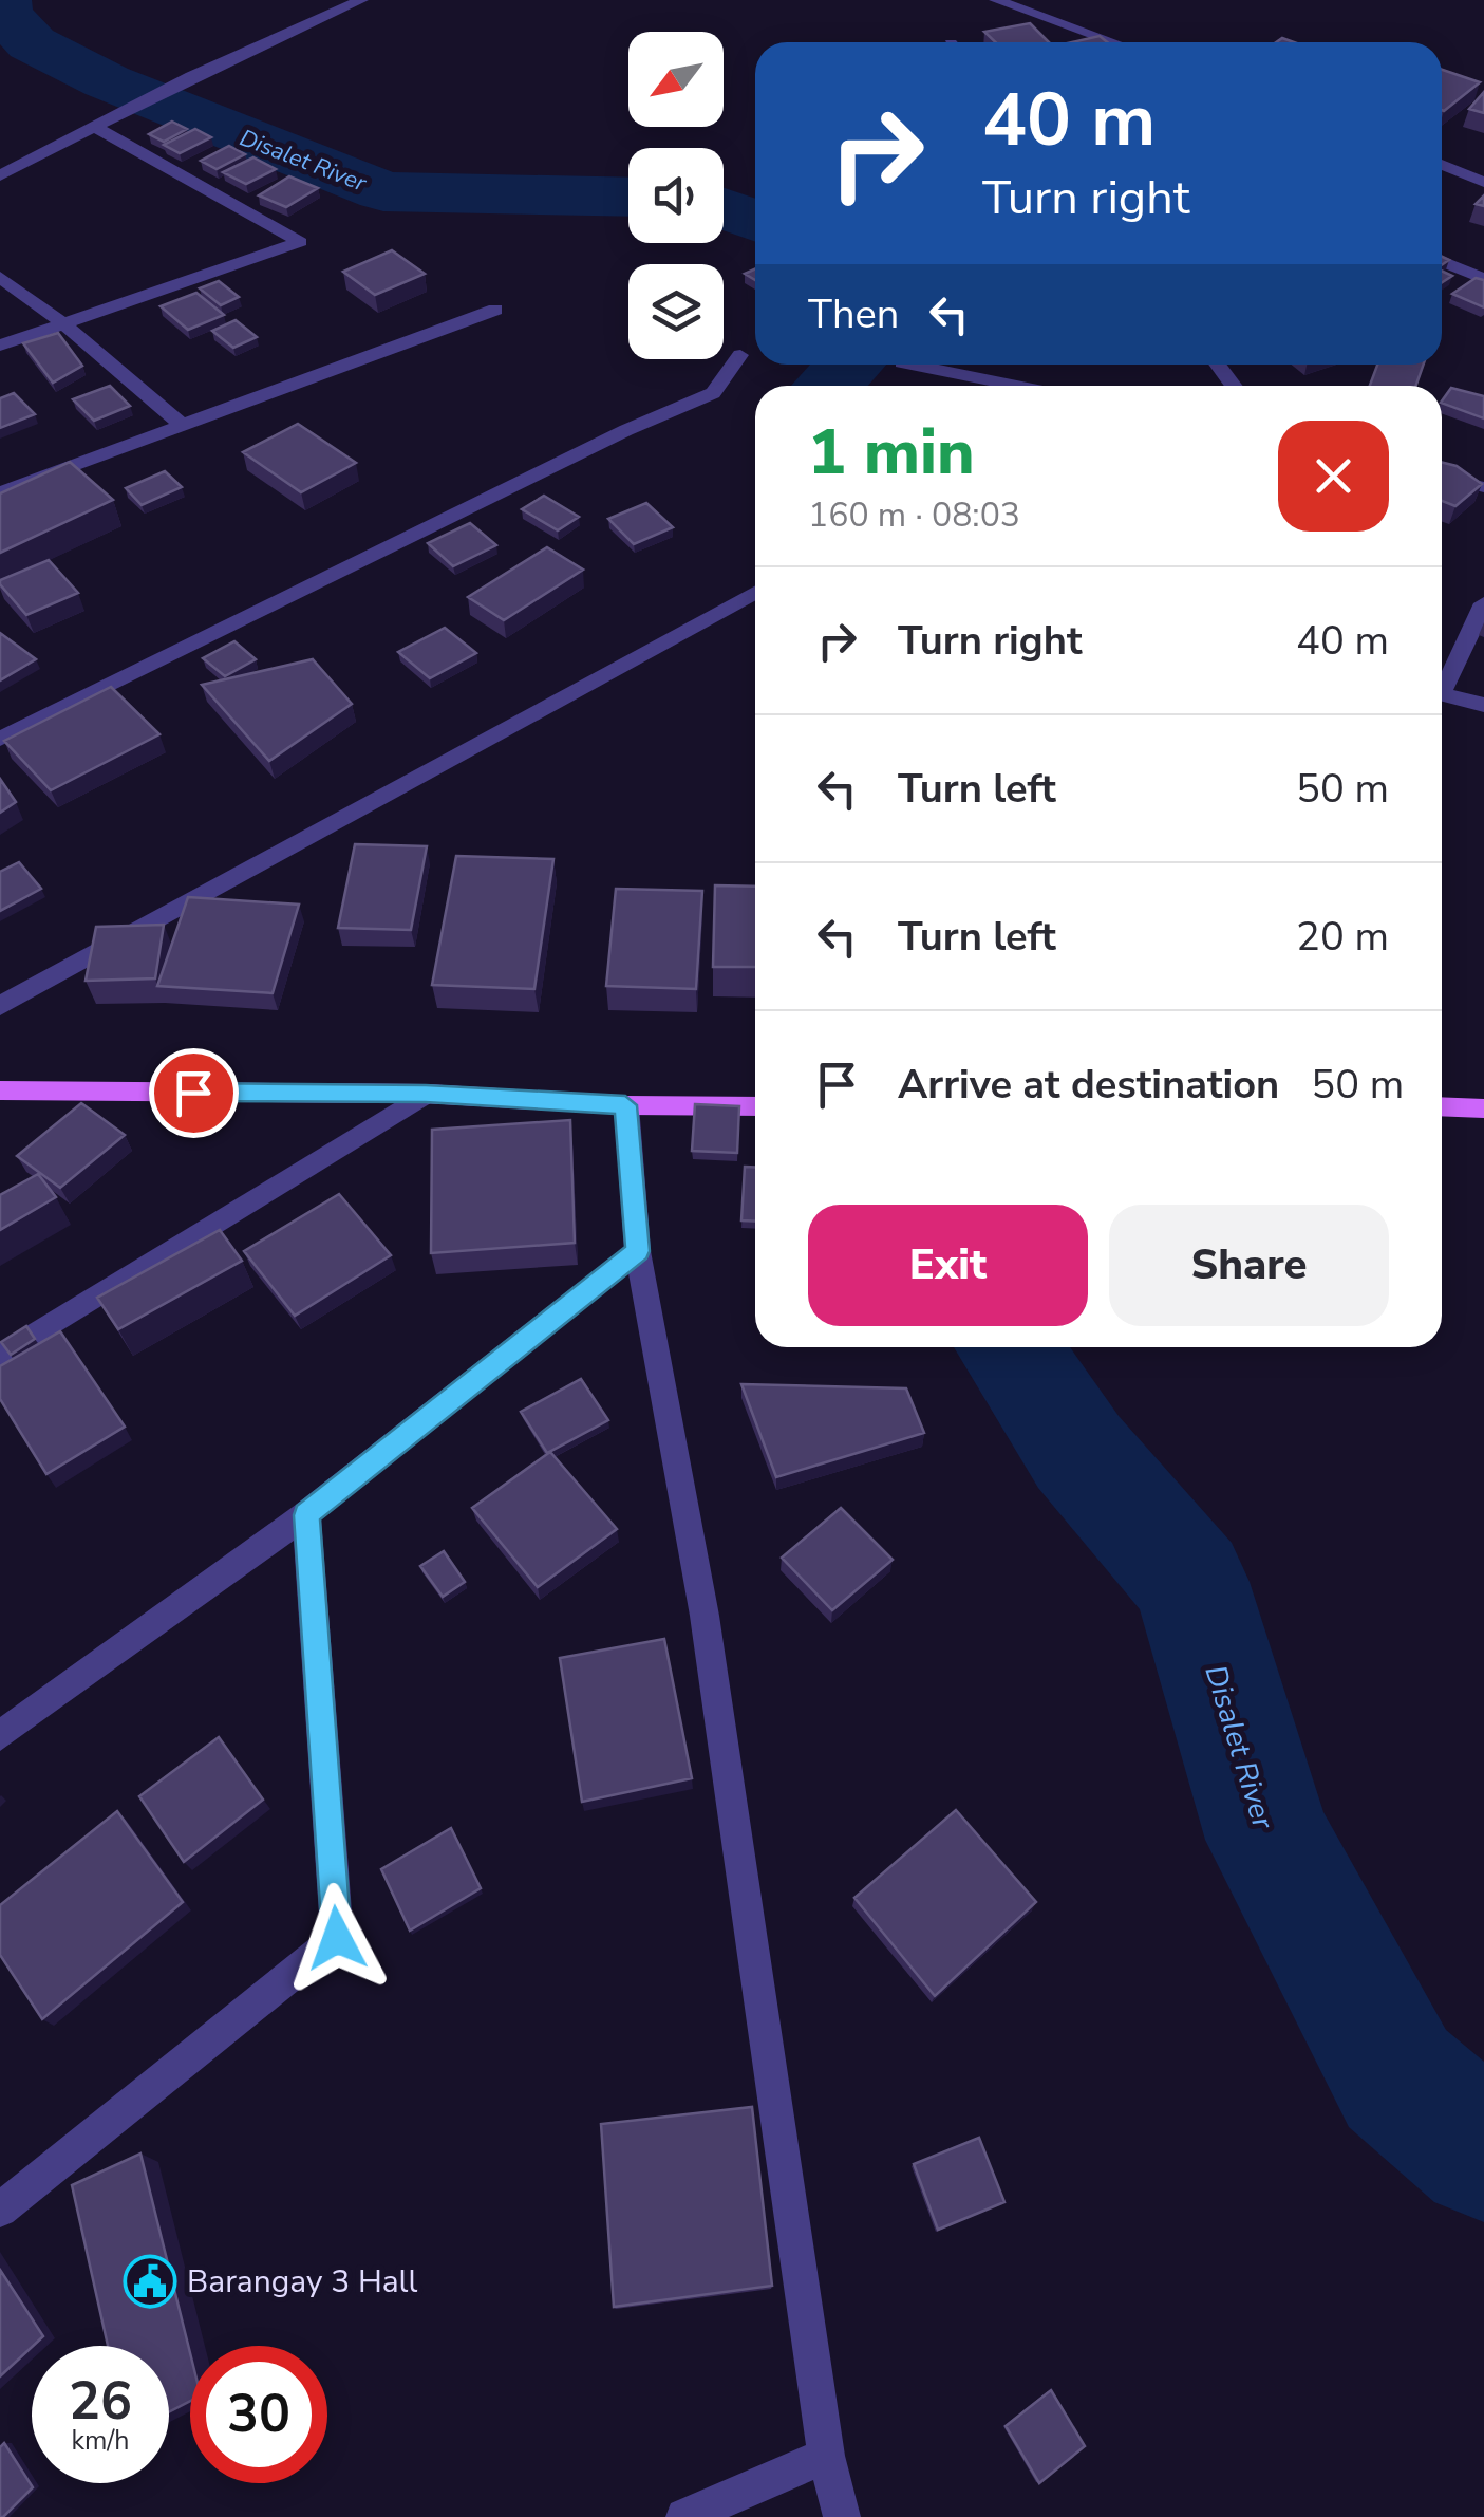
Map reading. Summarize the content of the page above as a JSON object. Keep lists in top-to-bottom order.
{
  "water": ["Disalet River"],
  "places": {
    "public building": ["Barangay 3 Hall"]
  },
  "north": "bottom left",
  "page": {
    "turn": ["40 m", "Turn right"],
    "then": "Then",
    "heading": ["1 min", "160 m · 08:03"],
    "list": [
      {
        "name": "Turn right",
        "value": "40 m"
      },
      {
        "name": "Turn left",
        "value": "50 m"
      },
      {
        "name": "Turn left",
        "value": "20 m"
      },
      {
        "name": "Arrive at destination",
        "value": "50 m"
      }
    ],
    "buttons": ["Exit", "Share"],
    "speed": "26 km/h",
    "limit": "30"
  }
}
